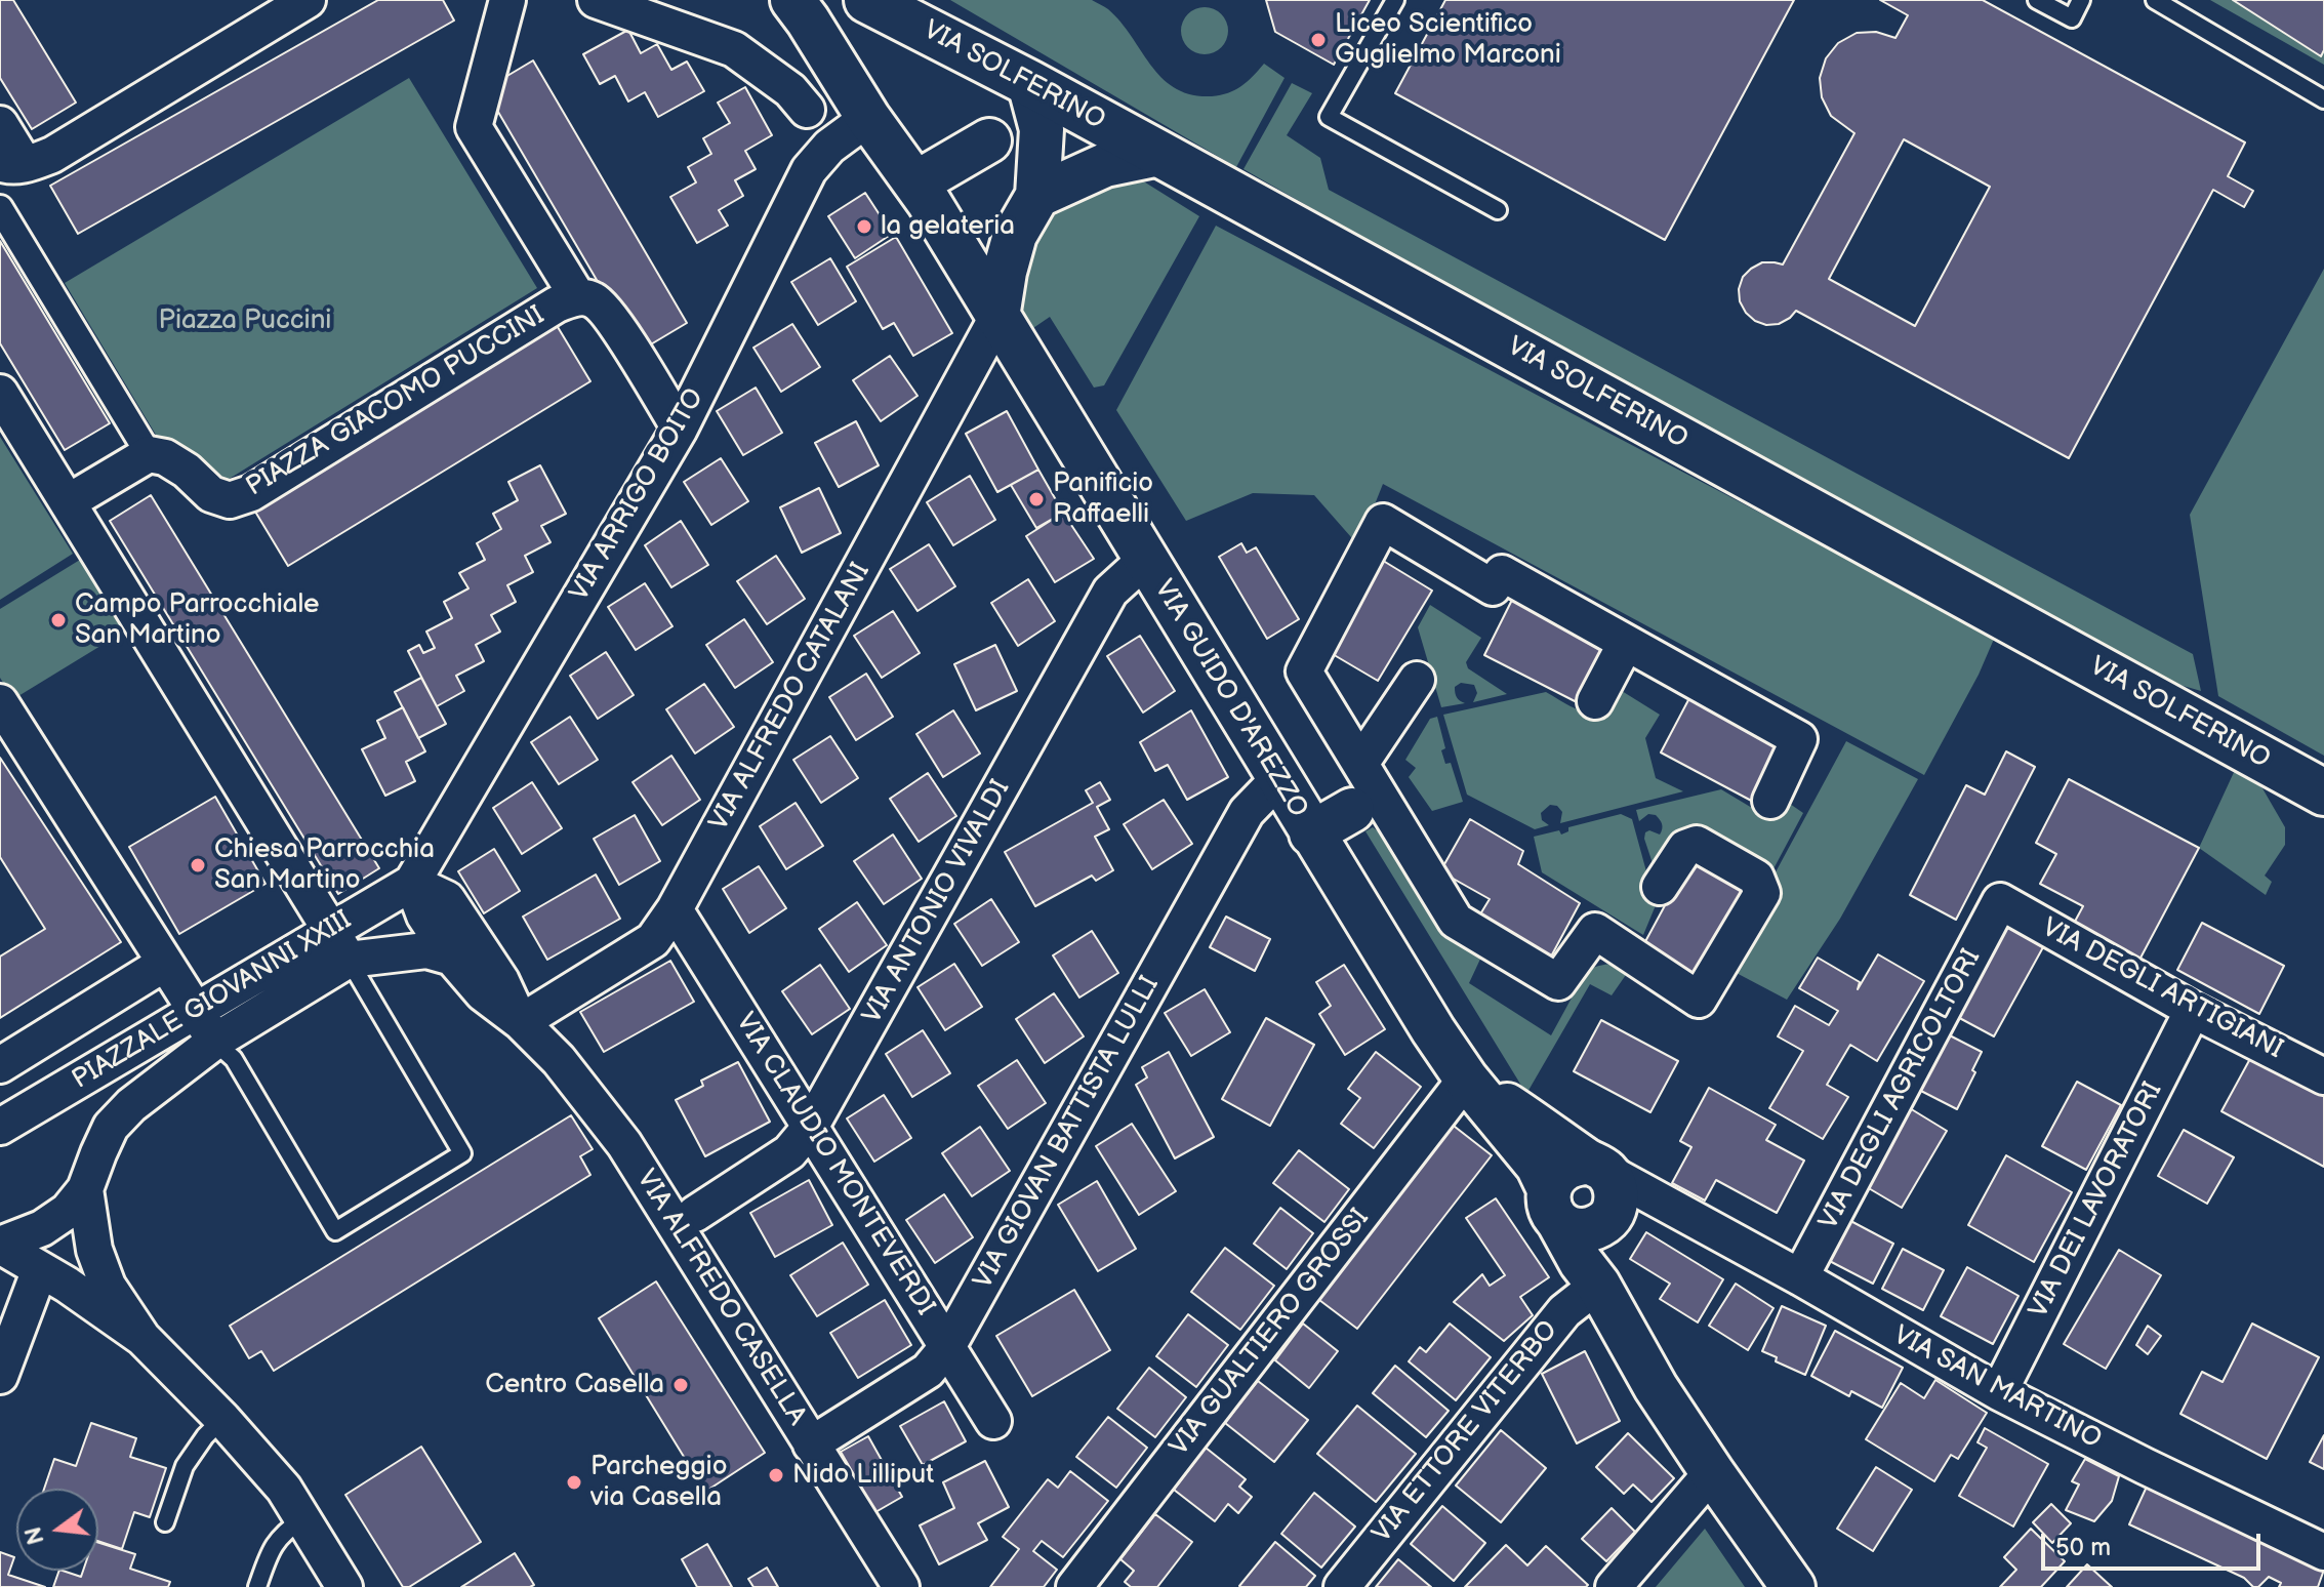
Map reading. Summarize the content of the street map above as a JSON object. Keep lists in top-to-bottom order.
{
  "streets": {
    "main road": ["VIA SOLFERINO"],
    "street": [
      "PIAZZA GIACOMO PUCCINI",
      "VIA ARRIGO BOITO",
      "VIA ALFREDO CATALANI",
      "VIA GUIDO D'AREZZO",
      "VIA ANTONIO VIVALDI",
      "VIA DEGLI ARTIGIANI",
      "PIAZZALE GIOVANNI XXIII",
      "VIA DEGLI AGRICOLTORI",
      "VIA GIOVAN BATTISTA LULLI",
      "VIA CLAUDIO MONTEVERDI",
      "VIA DEI LAVORATORI",
      "VIA ALFREDO CASELLA",
      "VIA GUALTIERO GROSSI",
      "VIA SAN MARTINO",
      "VIA ETTORE VITERBO"
    ]
  },
  "crossings": [
    ["PIAZZA GIACOMO PUCCINI", "VIA ARRIGO BOITO"],
    ["VIA ARRIGO BOITO", "VIA GUIDO D'AREZZO"],
    ["VIA ARRIGO BOITO", "PIAZZALE GIOVANNI XXIII"],
    ["VIA ARRIGO BOITO", "VIA ALFREDO CASELLA"],
    ["VIA ALFREDO CATALANI", "VIA GUIDO D'AREZZO"],
    ["VIA ALFREDO CATALANI", "VIA CLAUDIO MONTEVERDI"],
    ["VIA ALFREDO CATALANI", "VIA ALFREDO CASELLA"],
    ["VIA GUIDO D'AREZZO", "VIA ANTONIO VIVALDI"],
    ["VIA GUIDO D'AREZZO", "VIA GIOVAN BATTISTA LULLI"],
    ["VIA GUIDO D'AREZZO", "VIA GUALTIERO GROSSI"],
    ["VIA GUIDO D'AREZZO", "VIA ETTORE VITERBO"],
    ["VIA ANTONIO VIVALDI", "VIA CLAUDIO MONTEVERDI"],
    ["VIA DEGLI ARTIGIANI", "VIA DEGLI AGRICOLTORI"],
    ["VIA DEGLI ARTIGIANI", "VIA DEI LAVORATORI"],
    ["PIAZZALE GIOVANNI XXIII", "VIA ALFREDO CASELLA"],
    ["VIA DEGLI AGRICOLTORI", "VIA SAN MARTINO"],
    ["VIA GIOVAN BATTISTA LULLI", "VIA CLAUDIO MONTEVERDI"],
    ["VIA GIOVAN BATTISTA LULLI", "VIA ALFREDO CASELLA"],
    ["VIA DEI LAVORATORI", "VIA SAN MARTINO"]
  ],
  "parks": ["Piazza Puccini"],
  "places": [
    "Liceo Scientifico Guglielmo Marconi",
    "la gelateria",
    "Panificio Raffaelli",
    "Campo Parrocchiale San Martino",
    "Chiesa Parrocchia San Martino",
    "Centro Casella",
    "Nido Lilliput",
    "Parcheggio via Casella"
  ],
  "scale_bar": "50 m",
  "north": "left"
}
